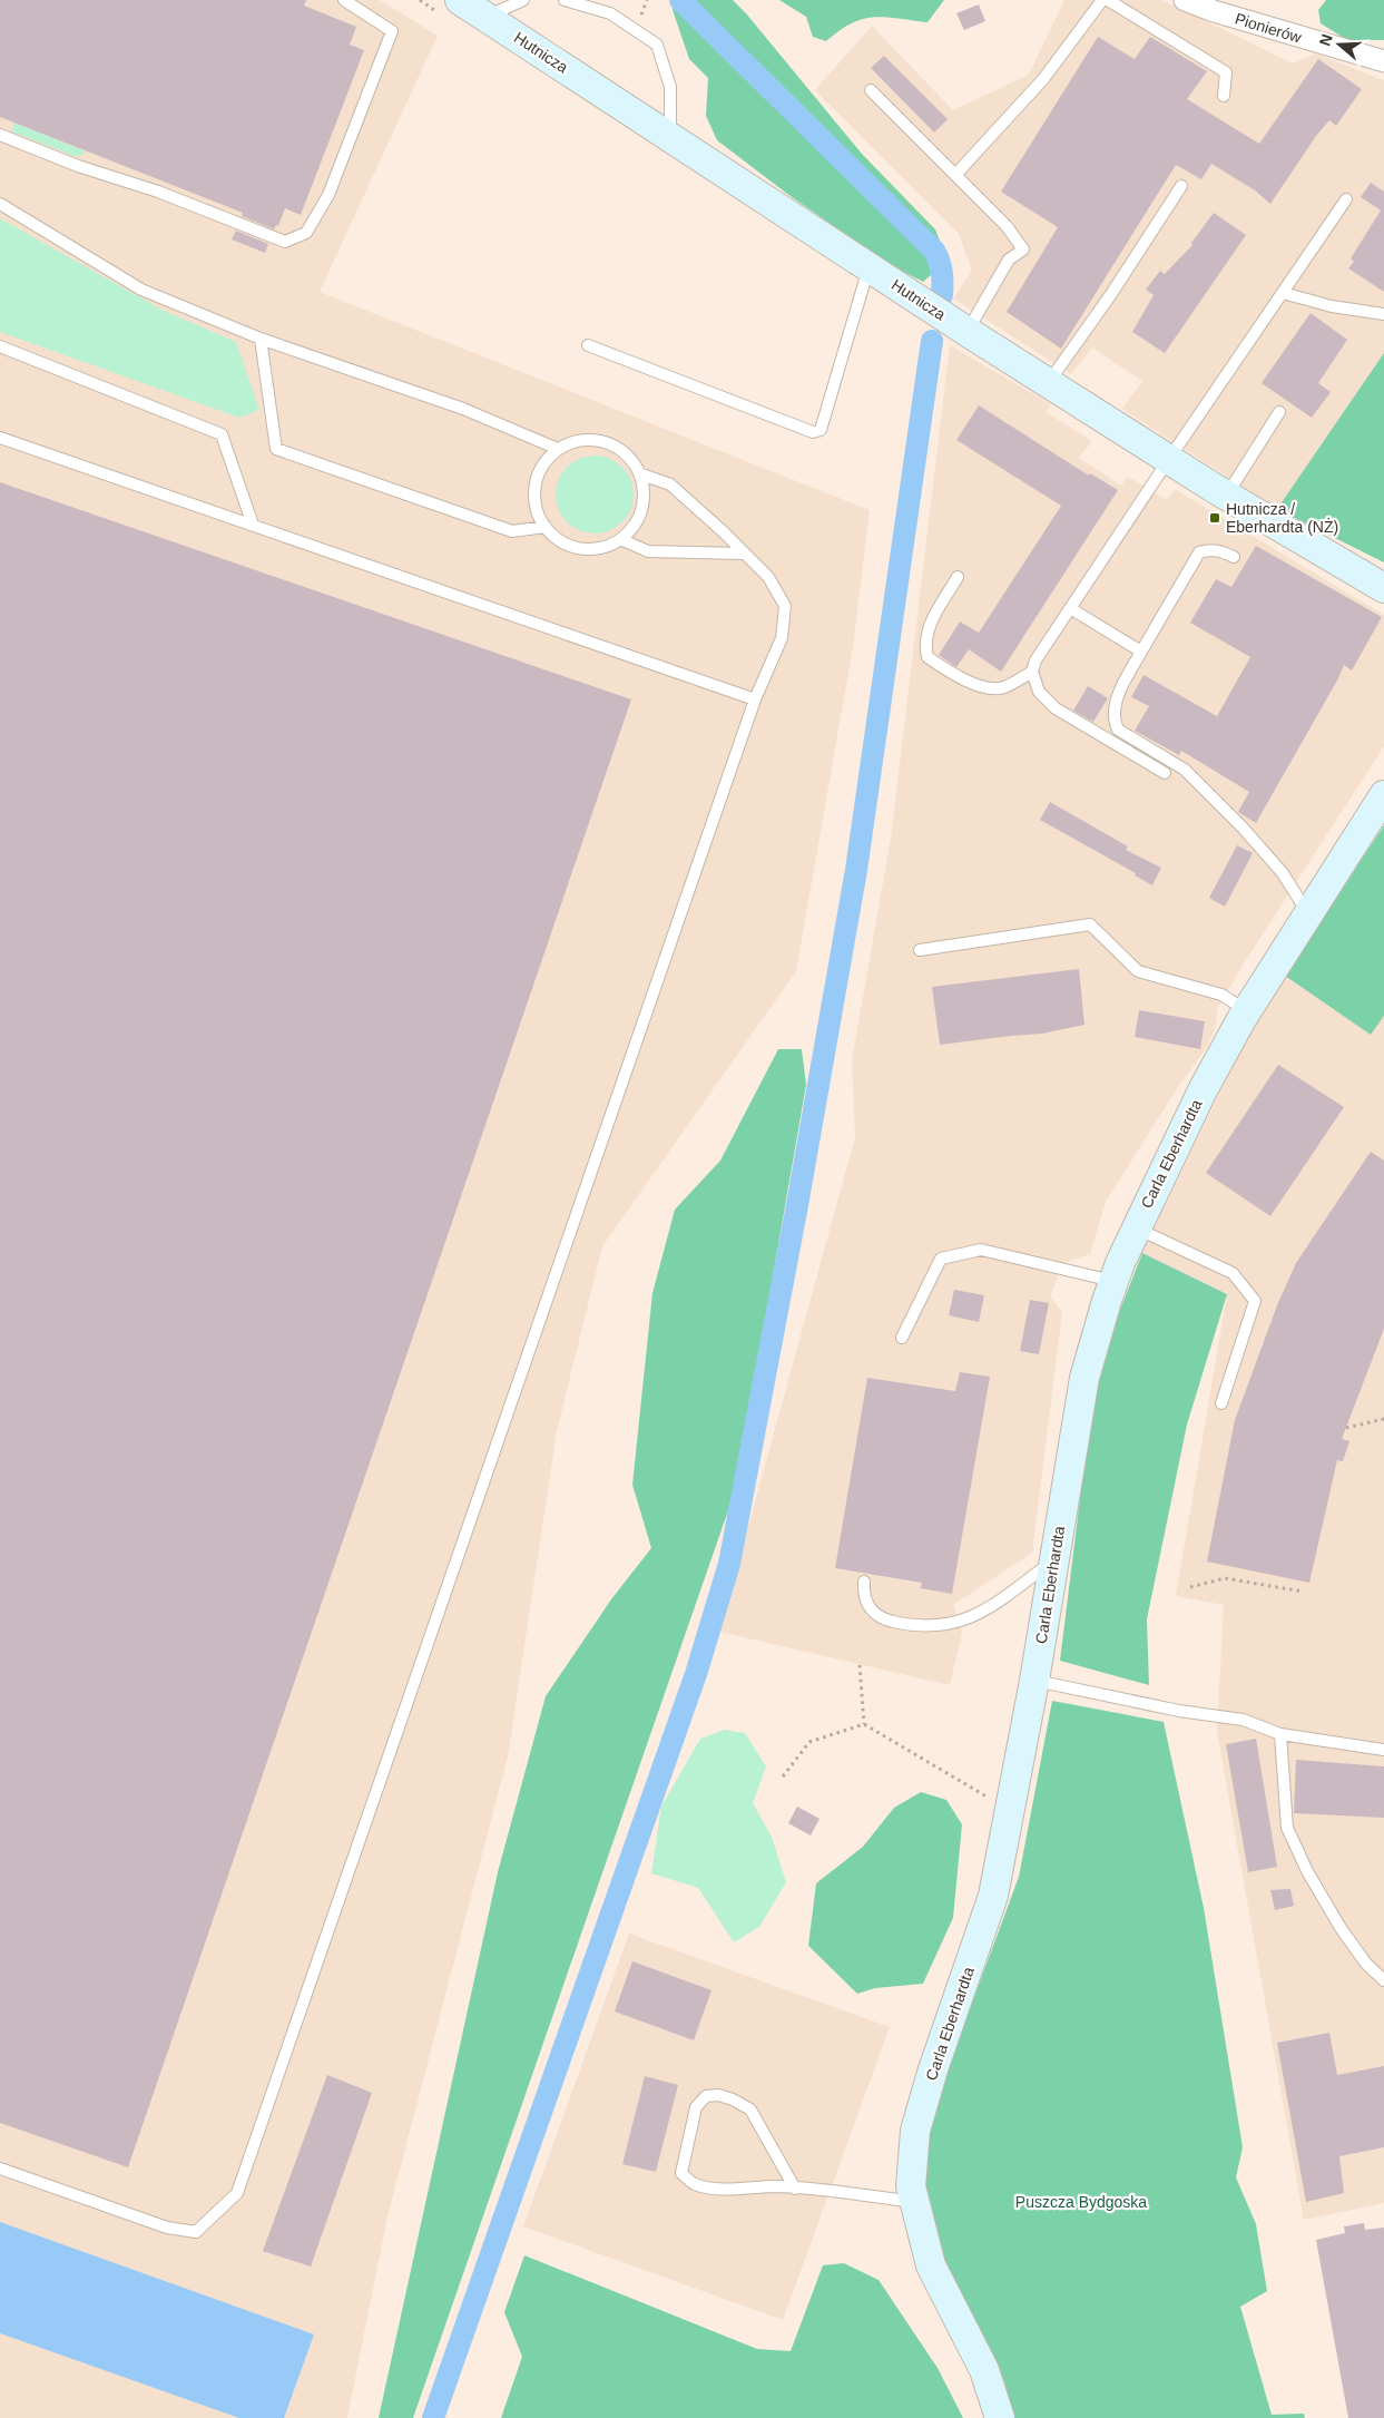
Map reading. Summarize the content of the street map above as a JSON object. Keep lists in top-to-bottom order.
{
  "streets": {
    "street": ["Pionierów", "Hutnicza", "Carla Eberhardta"]
  },
  "parks": ["Puszcza Bydgoska"],
  "places": {
    "transit": ["Hutnicza / Eberhardta (NŻ)"]
  },
  "north": "left"
}
